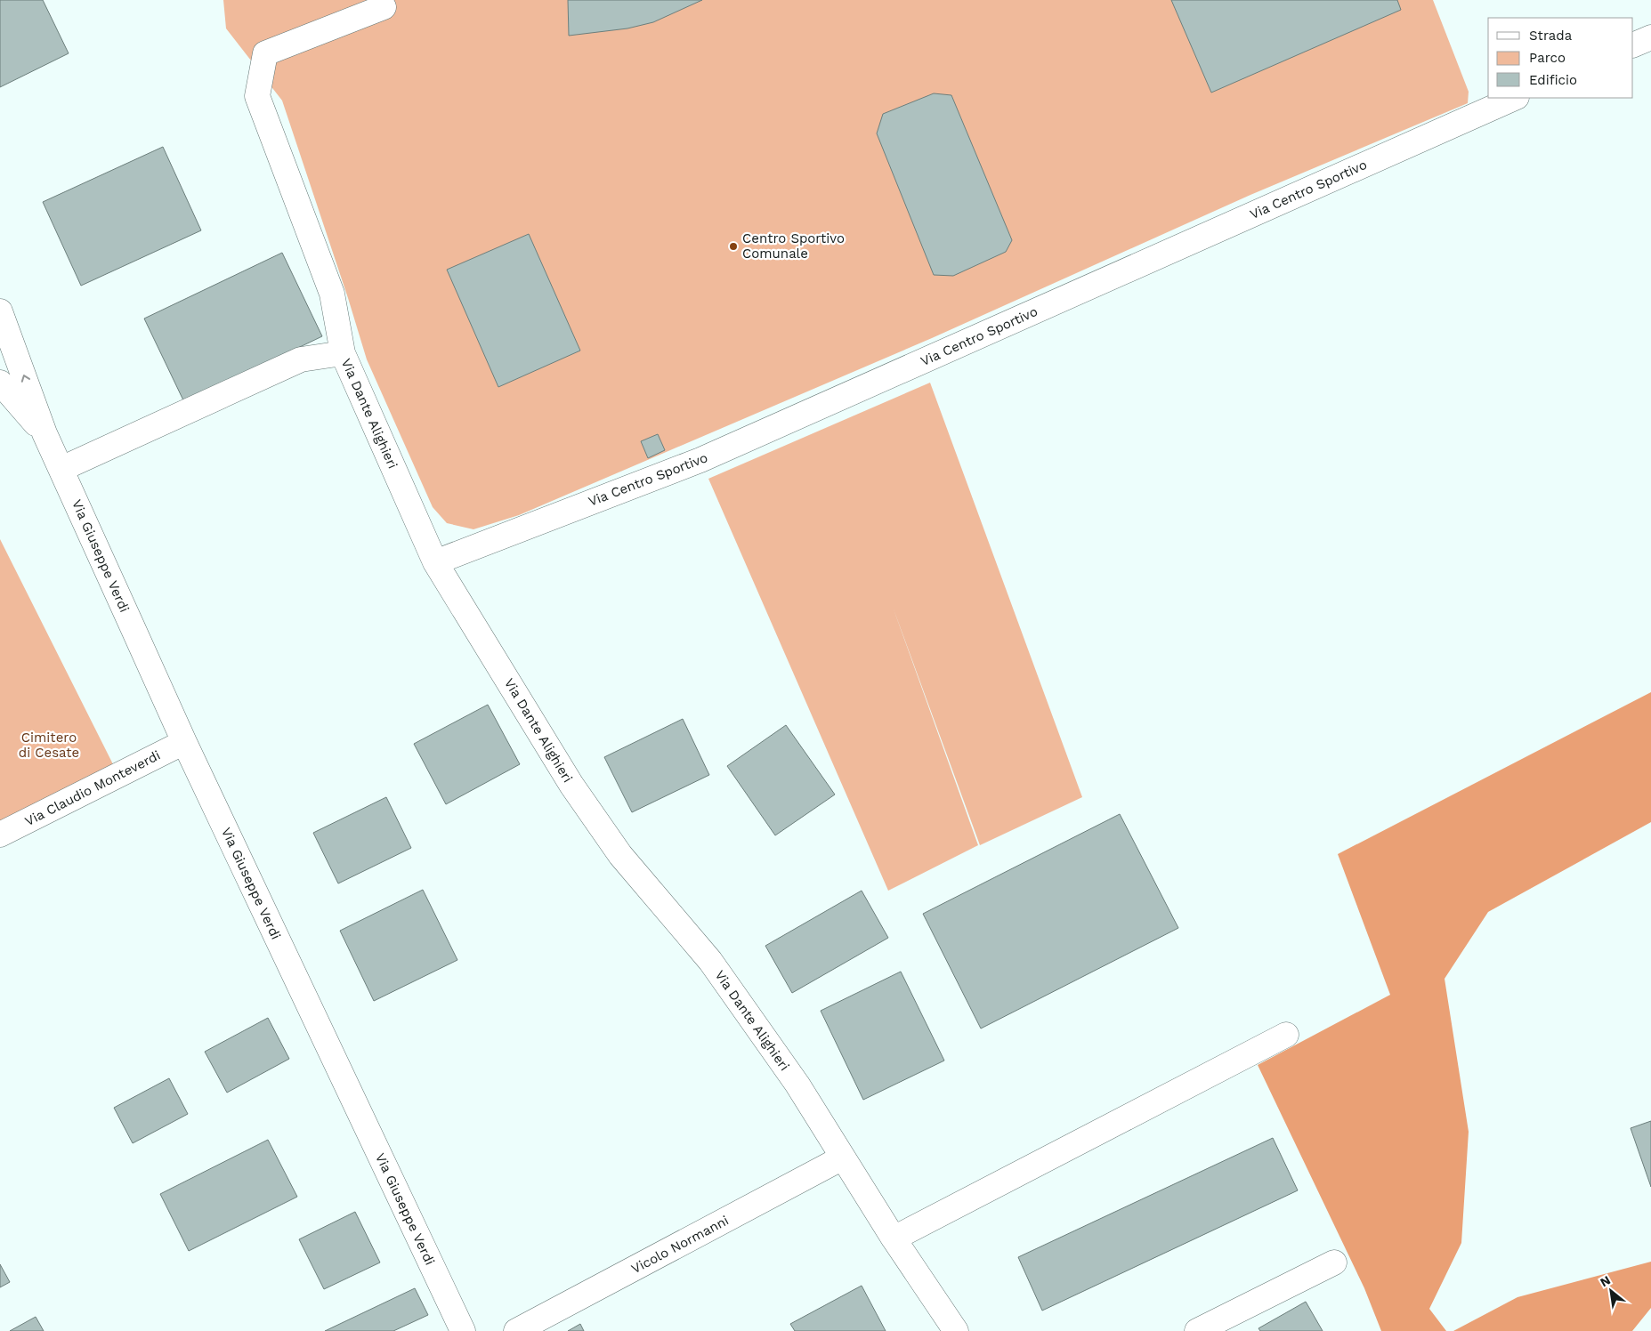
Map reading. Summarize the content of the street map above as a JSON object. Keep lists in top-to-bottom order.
{
  "streets": {
    "street": [
      "Via Centro Sportivo",
      "Via Dante Alighieri",
      "Via Giuseppe Verdi",
      "Via Claudio Monteverdi",
      "Vicolo Normanni"
    ]
  },
  "crossings": [
    ["Via Centro Sportivo", "Via Dante Alighieri"],
    ["Via Dante Alighieri", "Via Giuseppe Verdi"],
    ["Via Dante Alighieri", "Vicolo Normanni"],
    ["Via Giuseppe Verdi", "Via Claudio Monteverdi"]
  ],
  "parks": ["Cimitero di Cesate"],
  "places": ["Centro Sportivo Comunale"],
  "legend": ["Strada", "Parco", "Edificio"],
  "north": "top left"
}
